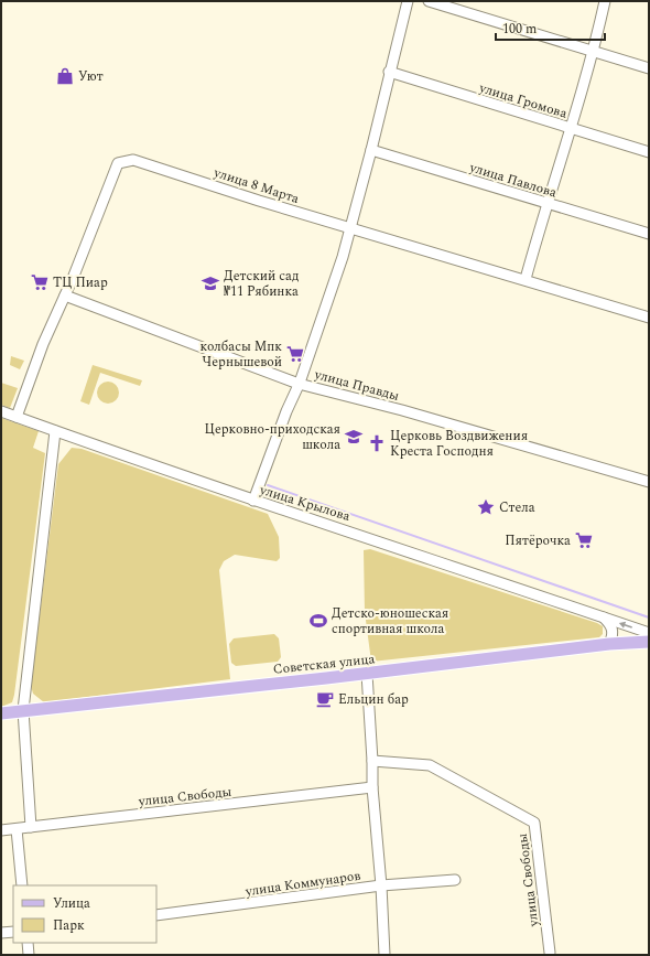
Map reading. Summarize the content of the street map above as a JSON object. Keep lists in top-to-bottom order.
{
  "streets": {
    "main road": ["Советская улица"],
    "street": [
      "улица Громова",
      "улица Павлова",
      "улица 8 Марта",
      "улица Правды",
      "улица Крылова",
      "улица Свободы",
      "улица Коммунаров"
    ]
  },
  "crossings": [
    ["улица 8 Марта", "улица Правды"],
    ["улица 8 Марта", "улица Крылова"]
  ],
  "places": {
    "shop": ["Уют"],
    "supermarket": ["ТЦ Пиар", "колбасы Мпк Чернышевой", "Пятёрочка"],
    "school or university": ["Детский сад №11 Рябинка", "Церковно-приходская школа"],
    "church": ["Церковь Воздвижения Креста Господня"],
    "place": ["Стела"],
    "sports": ["Детско-юношеская спортивная школа"],
    "cafe": ["Ельцин бар"]
  },
  "legend": ["Улица", "Парк"],
  "scale_bar": "100 m"
}
